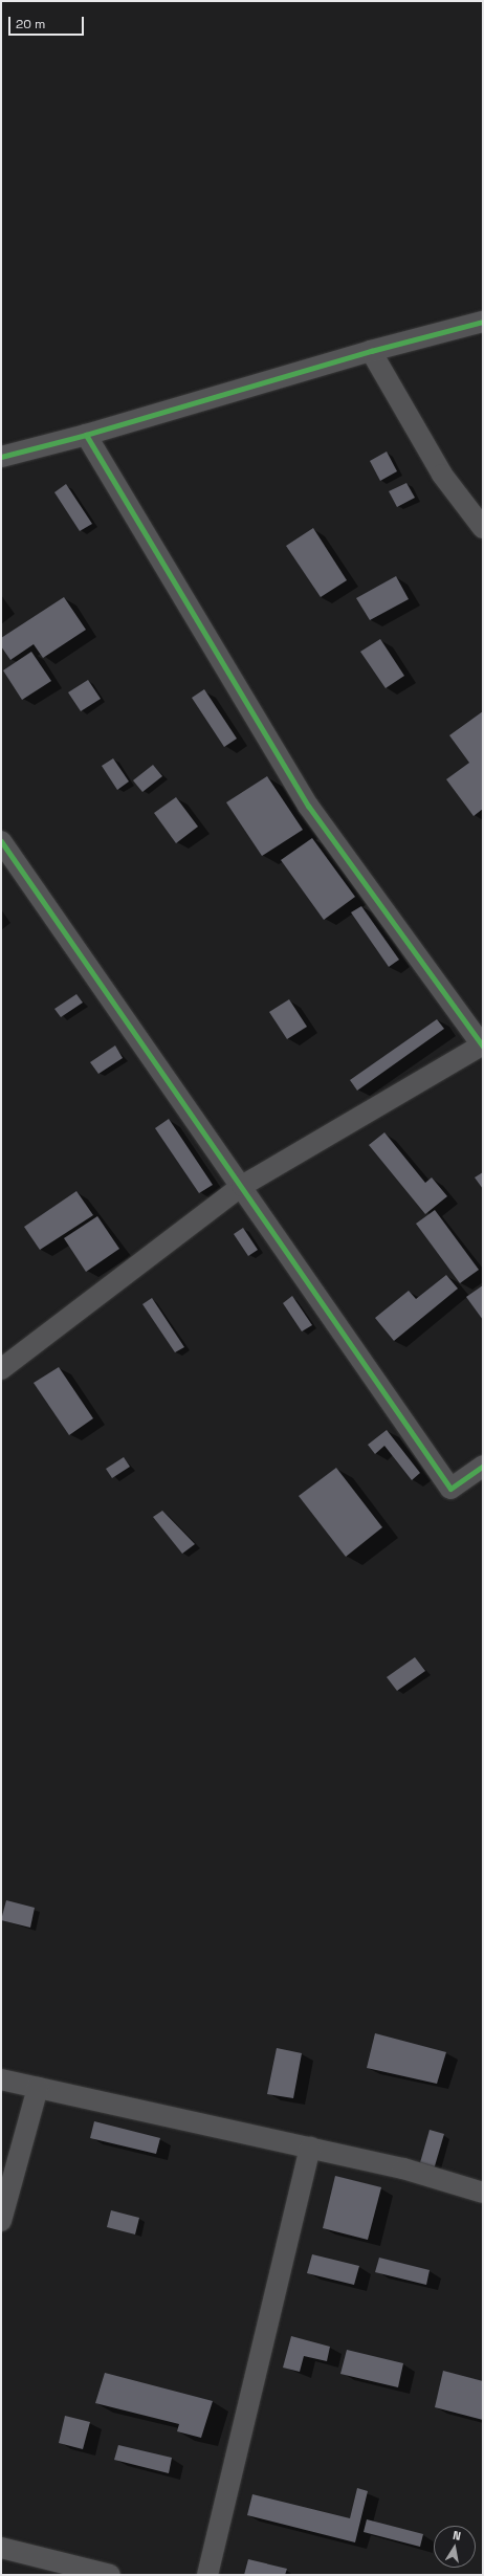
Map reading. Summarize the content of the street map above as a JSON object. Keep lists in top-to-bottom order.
{
  "scale_bar": "20 m",
  "north": "top"
}
